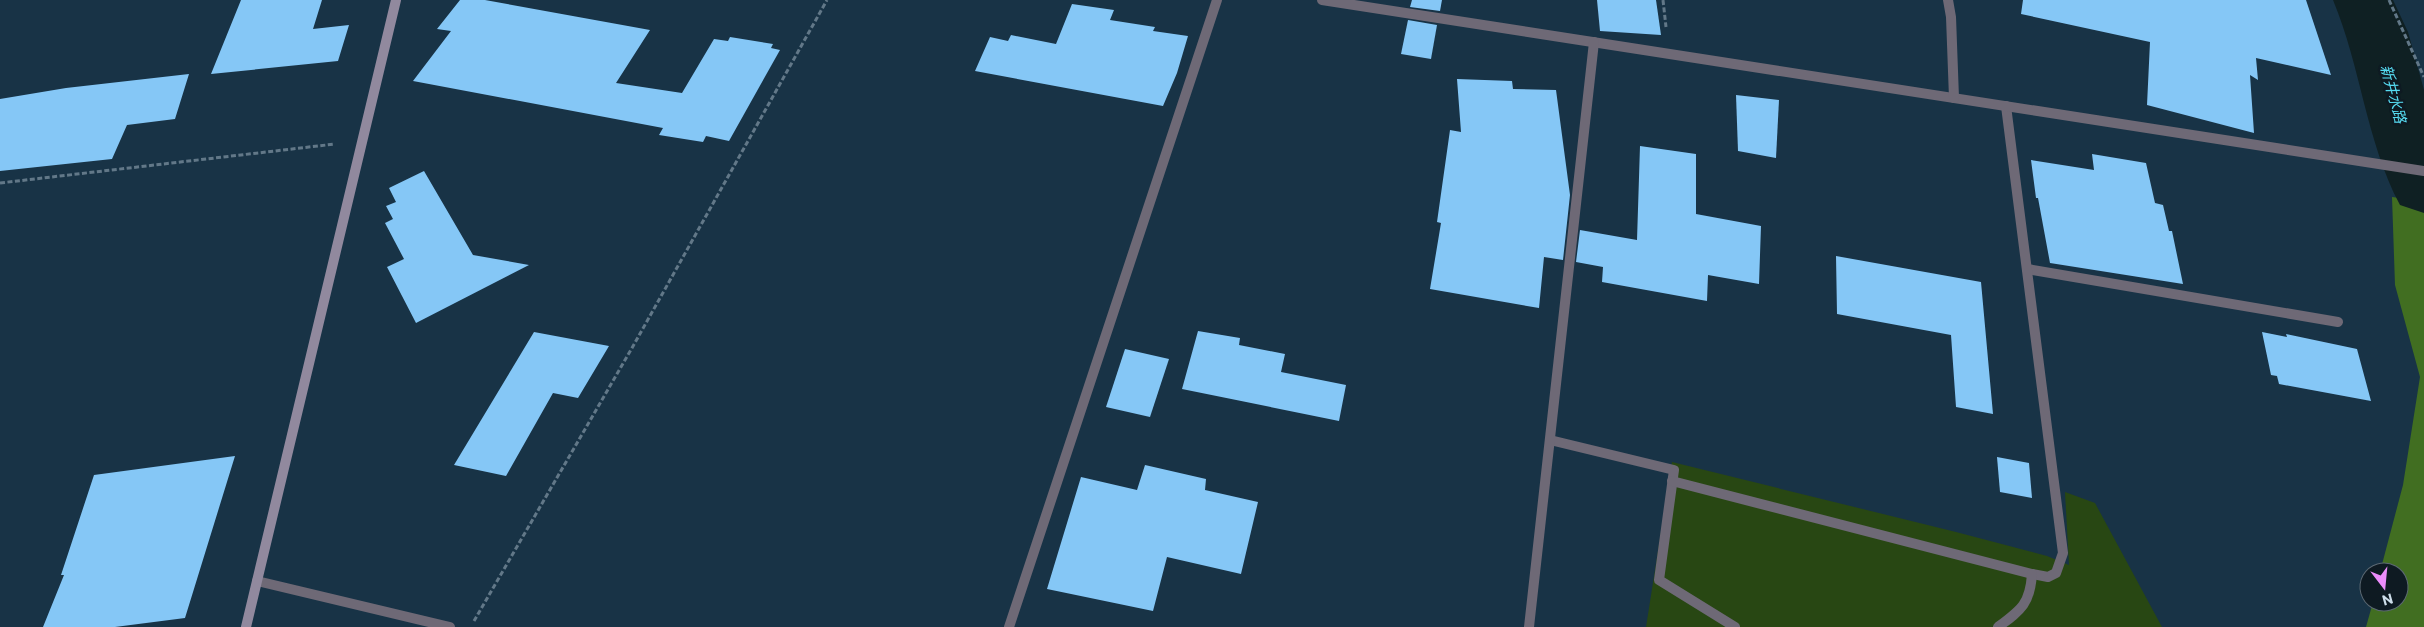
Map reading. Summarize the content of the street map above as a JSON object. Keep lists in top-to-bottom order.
{
  "water": ["新井水路"],
  "north": "bottom"
}
